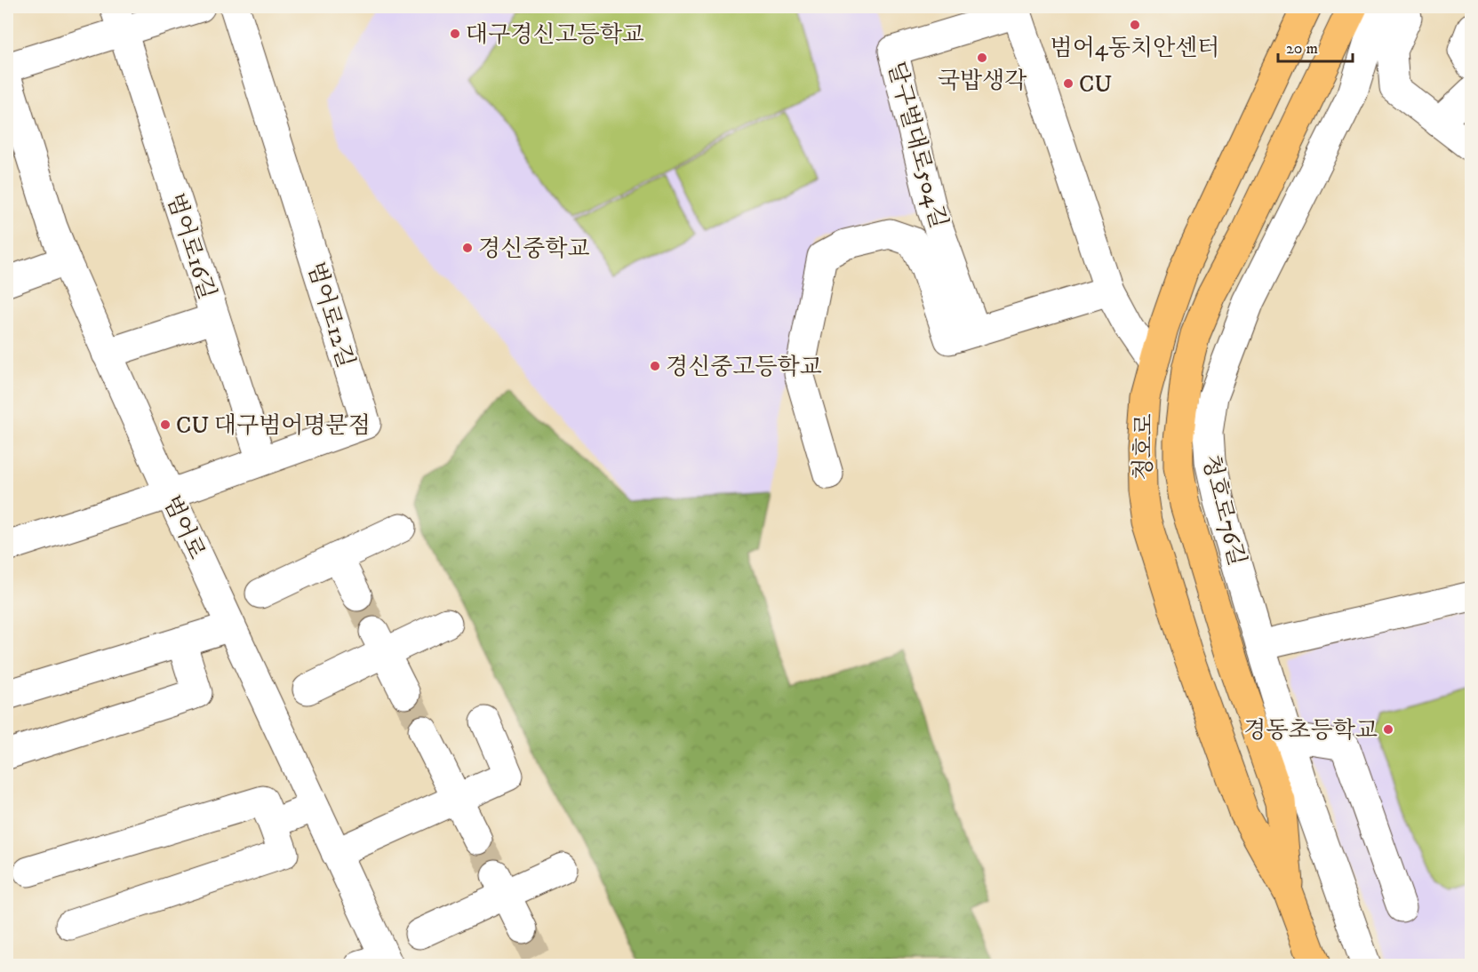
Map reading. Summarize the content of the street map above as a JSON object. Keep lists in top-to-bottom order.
{
  "streets": {
    "main road": ["청호로"],
    "street": [
      "달구벌대로504길",
      "범어로16길",
      "범어로12길",
      "청호로76길",
      "범어로"
    ]
  },
  "crossings": [
    ["달구벌대로504길", "청호로"],
    ["범어로16길", "범어로12길"],
    ["범어로12길", "범어로"]
  ],
  "places": [
    "범어4동치안센터",
    "대구경신고등학교",
    "국밥생각",
    "CU",
    "경신중학교",
    "경신중고등학교",
    "CU 대구범어명문점",
    "경동초등학교"
  ],
  "scale_bar": "20 m"
}
